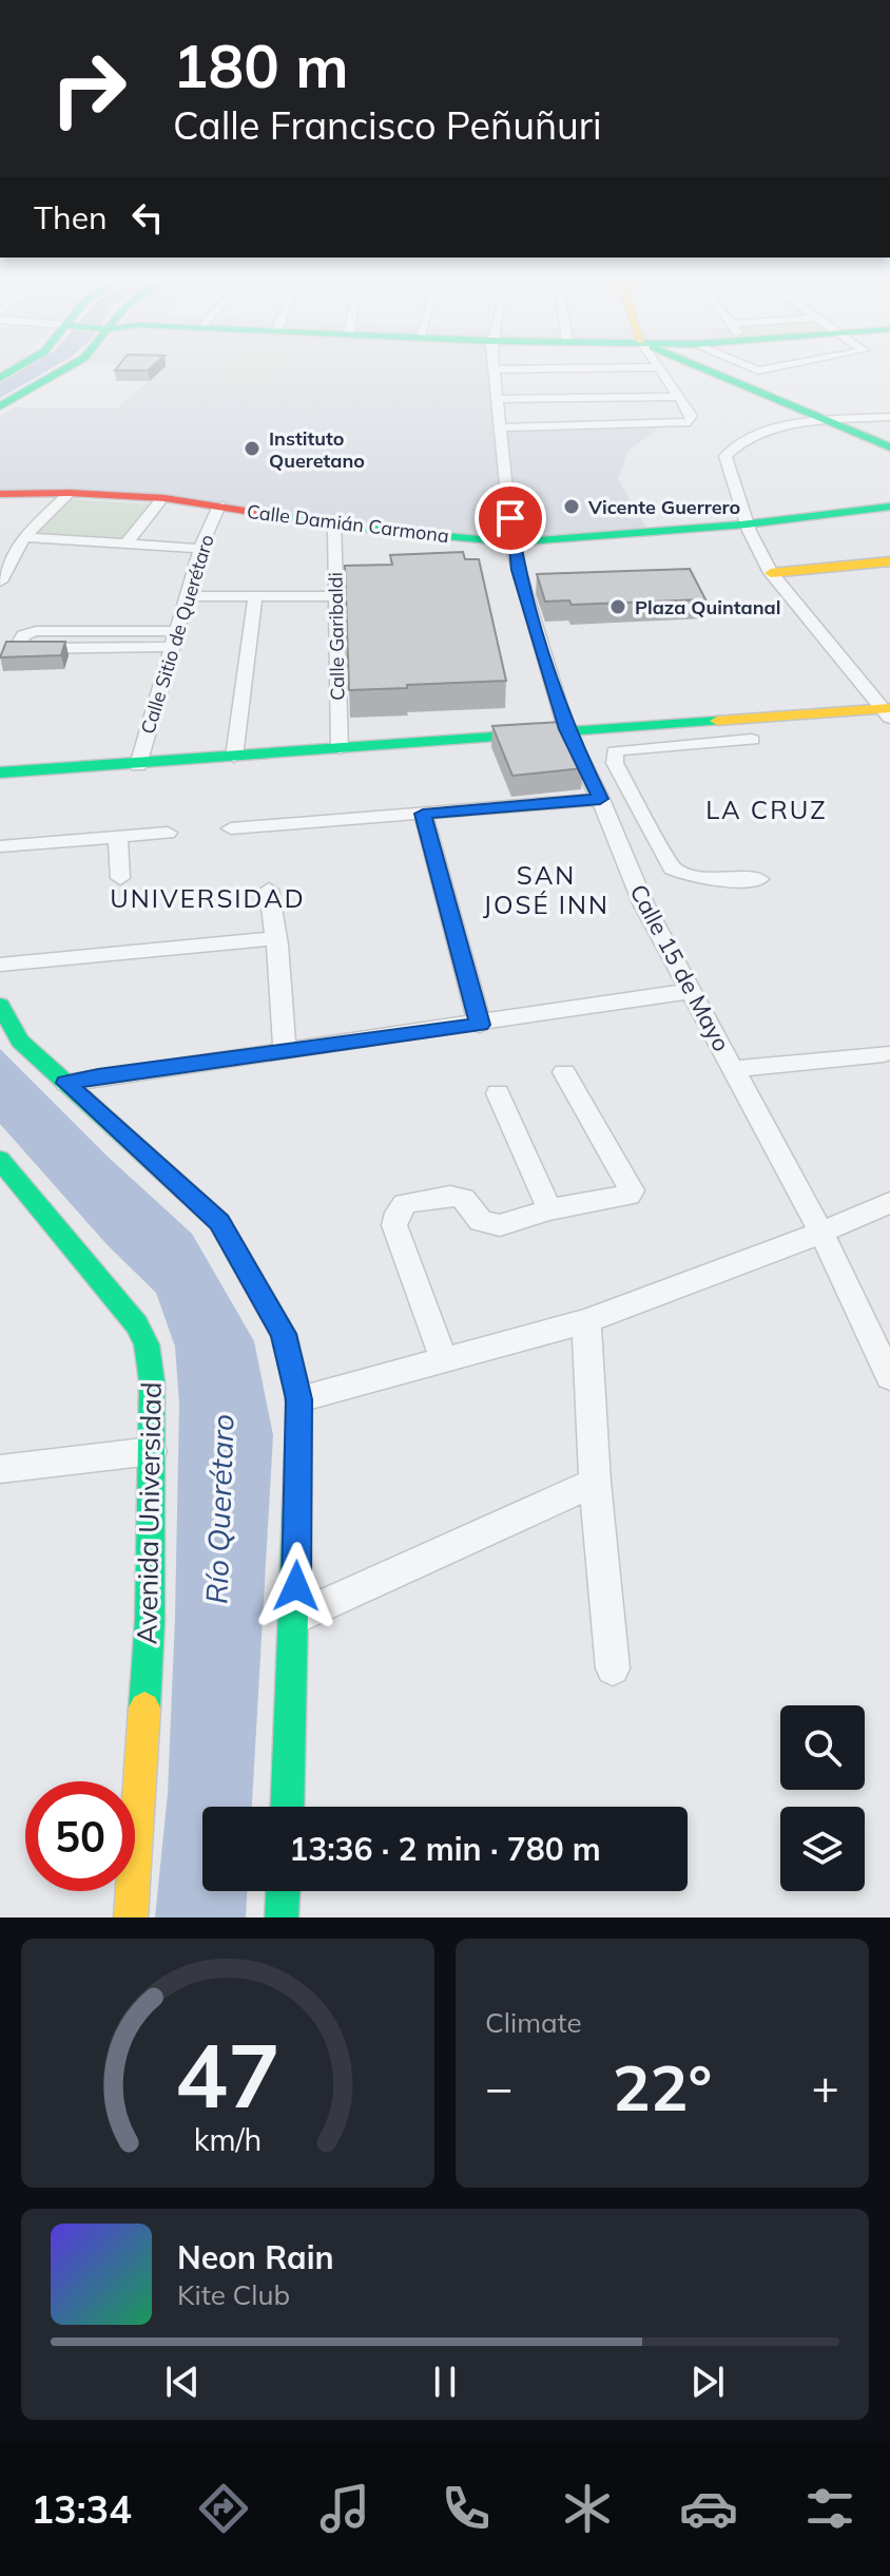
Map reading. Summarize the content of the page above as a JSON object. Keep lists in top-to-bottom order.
{
  "streets": {
    "street": [
      "Calle Damián Carmona",
      "Calle Sitio de Querétaro",
      "Calle Garibaldi",
      "Calle 15 de Mayo",
      "Avenida Universidad"
    ]
  },
  "crossings": [
    ["Calle Damián Carmona", "Calle Sitio de Querétaro"],
    ["Calle Damián Carmona", "Calle Garibaldi"],
    ["Calle Damián Carmona", "Calle 15 de Mayo"]
  ],
  "districts": ["LA CRUZ", "SAN JOSÉ INN", "UNIVERSIDAD"],
  "water": ["Río Querétaro"],
  "places": ["Instituto Queretano", "Vicente Guerrero", "Plaza Quintanal"],
  "page": {
    "turn": ["180 m", "Calle Francisco Peñuñuri"],
    "then": "Then",
    "limit": "50",
    "trip": "13:36 · 2 min · 780 m",
    "tile": "Climate",
    "heat": ["−", "22°", "+"],
    "song": ["Neon Rain", "Kite Club"],
    "tabs": "13:34",
    "gauge": ["47", "km/h"]
  }
}
